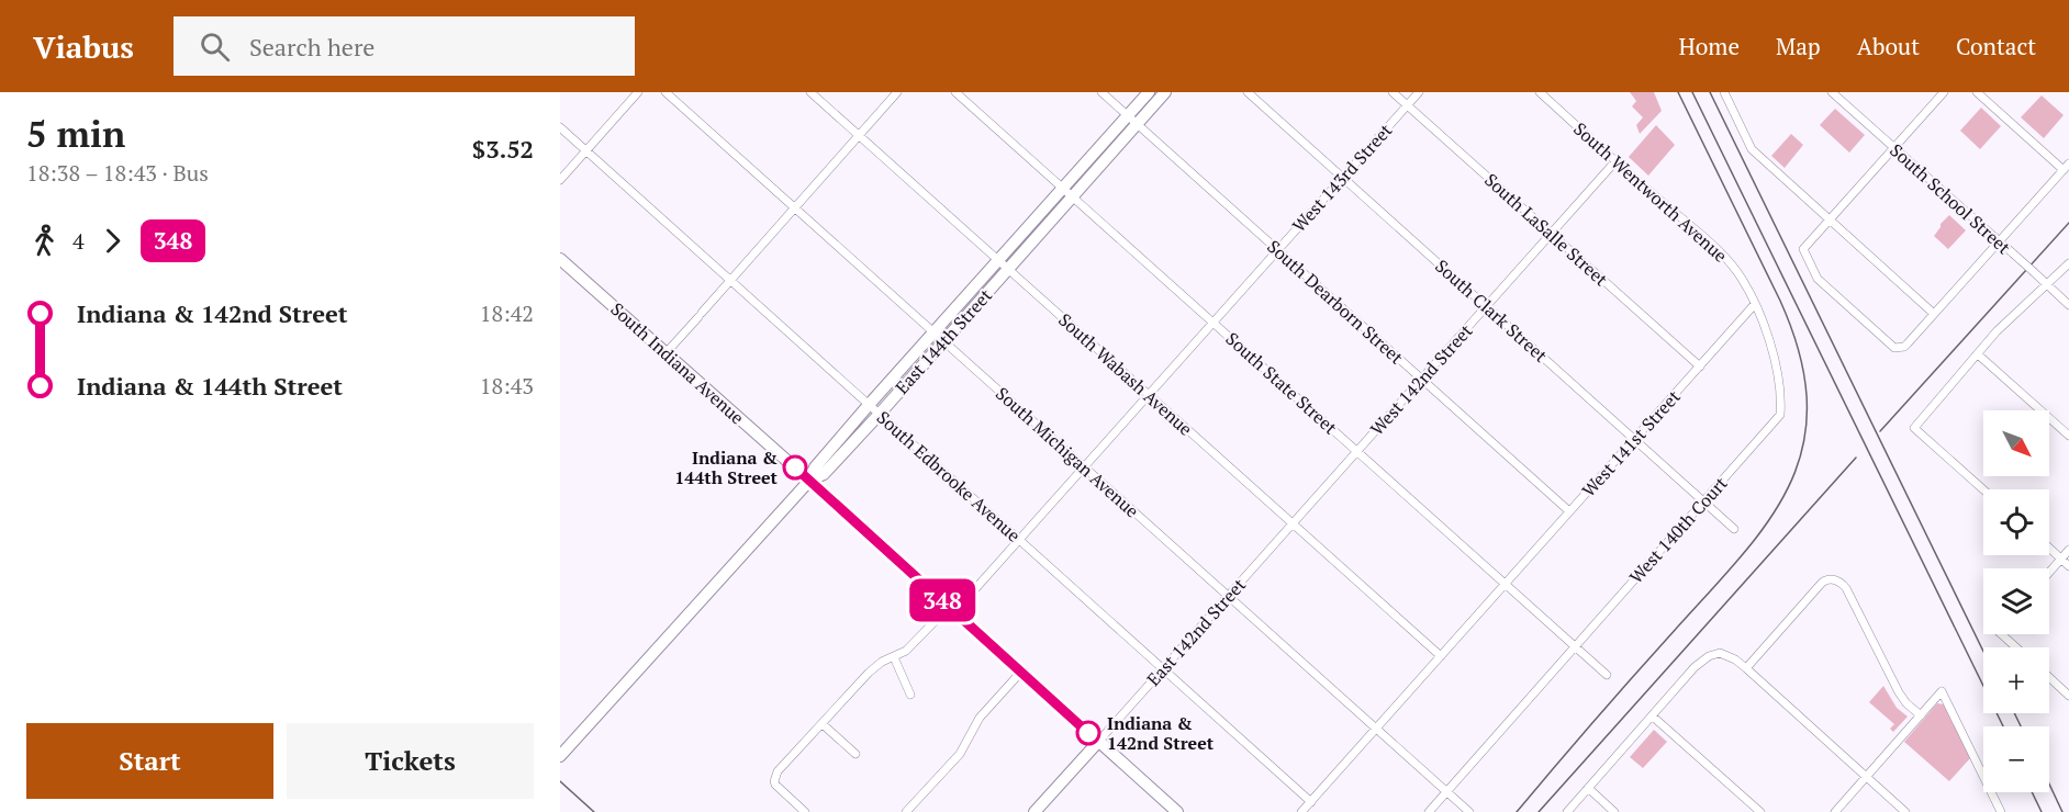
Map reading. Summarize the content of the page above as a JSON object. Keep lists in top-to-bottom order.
{
  "streets": {
    "street": [
      "West 143rd Street",
      "South Wentworth Avenue",
      "South School Street",
      "South LaSalle Street",
      "South Dearborn Street",
      "South Clark Street",
      "East 144th Street",
      "South Indiana Avenue",
      "South Wabash Avenue",
      "West 142nd Street",
      "South State Street",
      "West 141st Street",
      "South Michigan Avenue",
      "South Edbrooke Avenue",
      "West 140th Court",
      "East 142nd Street"
    ]
  },
  "crossings": [
    ["West 143rd Street", "South LaSalle Street"],
    ["West 143rd Street", "South Dearborn Street"],
    ["West 143rd Street", "South Clark Street"],
    ["West 143rd Street", "South Wabash Avenue"],
    ["West 143rd Street", "South State Street"],
    ["West 143rd Street", "South Michigan Avenue"],
    ["West 143rd Street", "South Edbrooke Avenue"],
    ["South Wentworth Avenue", "West 142nd Street"],
    ["South Wentworth Avenue", "West 141st Street"],
    ["South Wentworth Avenue", "West 140th Court"],
    ["South LaSalle Street", "West 142nd Street"],
    ["South LaSalle Street", "West 141st Street"],
    ["South Dearborn Street", "West 142nd Street"],
    ["South Dearborn Street", "West 141st Street"],
    ["South Clark Street", "West 142nd Street"],
    ["South Clark Street", "West 141st Street"],
    ["South Clark Street", "West 140th Court"],
    ["East 144th Street", "South Indiana Avenue"],
    ["East 144th Street", "South Wabash Avenue"],
    ["East 144th Street", "South State Street"],
    ["East 144th Street", "South Michigan Avenue"],
    ["East 144th Street", "South Edbrooke Avenue"],
    ["South Indiana Avenue", "East 142nd Street"],
    ["South Wabash Avenue", "West 141st Street"],
    ["South Wabash Avenue", "East 142nd Street"],
    ["West 142nd Street", "South State Street"],
    ["West 142nd Street", "East 142nd Street"],
    ["South State Street", "West 141st Street"],
    ["South State Street", "West 140th Court"],
    ["South State Street", "East 142nd Street"],
    ["West 141st Street", "South Michigan Avenue"],
    ["West 141st Street", "South Edbrooke Avenue"],
    ["South Michigan Avenue", "West 140th Court"],
    ["South Michigan Avenue", "East 142nd Street"],
    ["South Edbrooke Avenue", "East 142nd Street"]
  ],
  "places": ["Indiana & 144th Street", "Indiana & 142nd Street"],
  "lines": ["bus line 348"],
  "north": "bottom right",
  "page": {
    "header": "Viabus",
    "search": "Search here",
    "nav": [
      "Home",
      "Map",
      "About",
      "Contact"
    ],
    "heading": ["5 min", "18:38 – 18:43 · Bus", "$3.52"],
    "on_map": "348",
    "legs": ["4", "348"],
    "list": [
      {
        "name": "Indiana & 142nd Street",
        "value": "18:42"
      },
      {
        "name": "Indiana & 144th Street",
        "value": "18:43"
      }
    ],
    "map_buttons": ["+", "−"],
    "buttons": ["Start", "Tickets"]
  }
}
